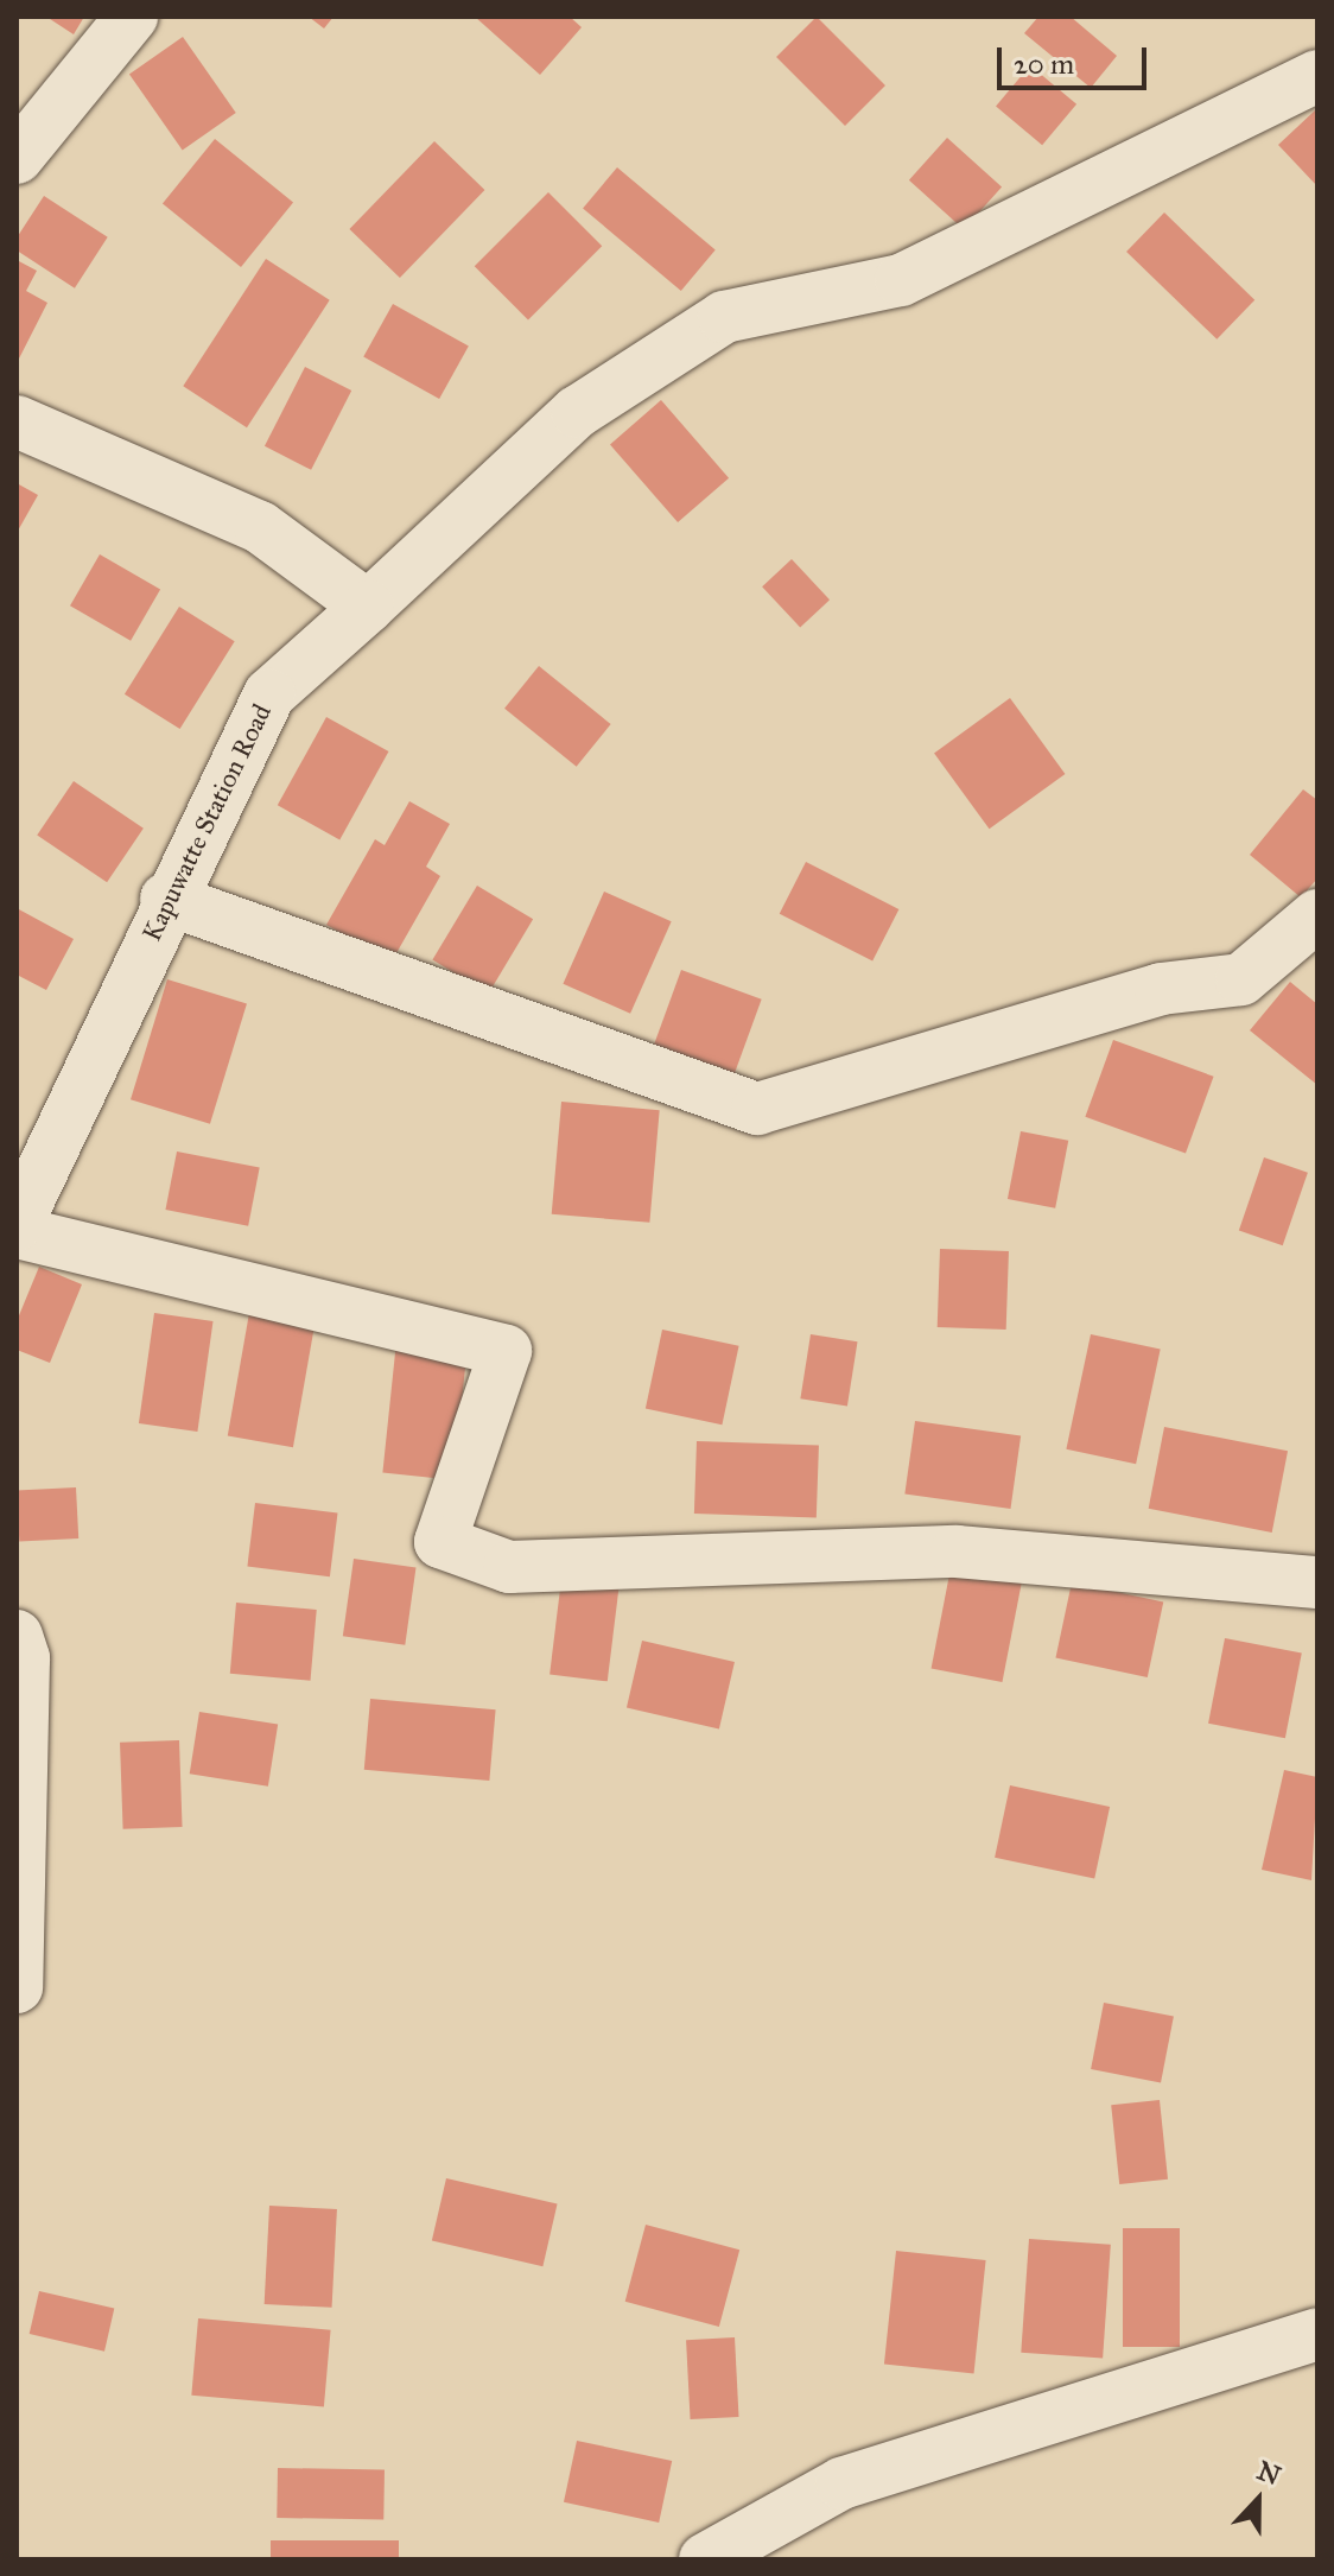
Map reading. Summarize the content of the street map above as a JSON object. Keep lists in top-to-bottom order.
{
  "streets": {
    "street": ["Kapuwatte Station Road"]
  },
  "scale_bar": "20 m",
  "north": "top"
}
